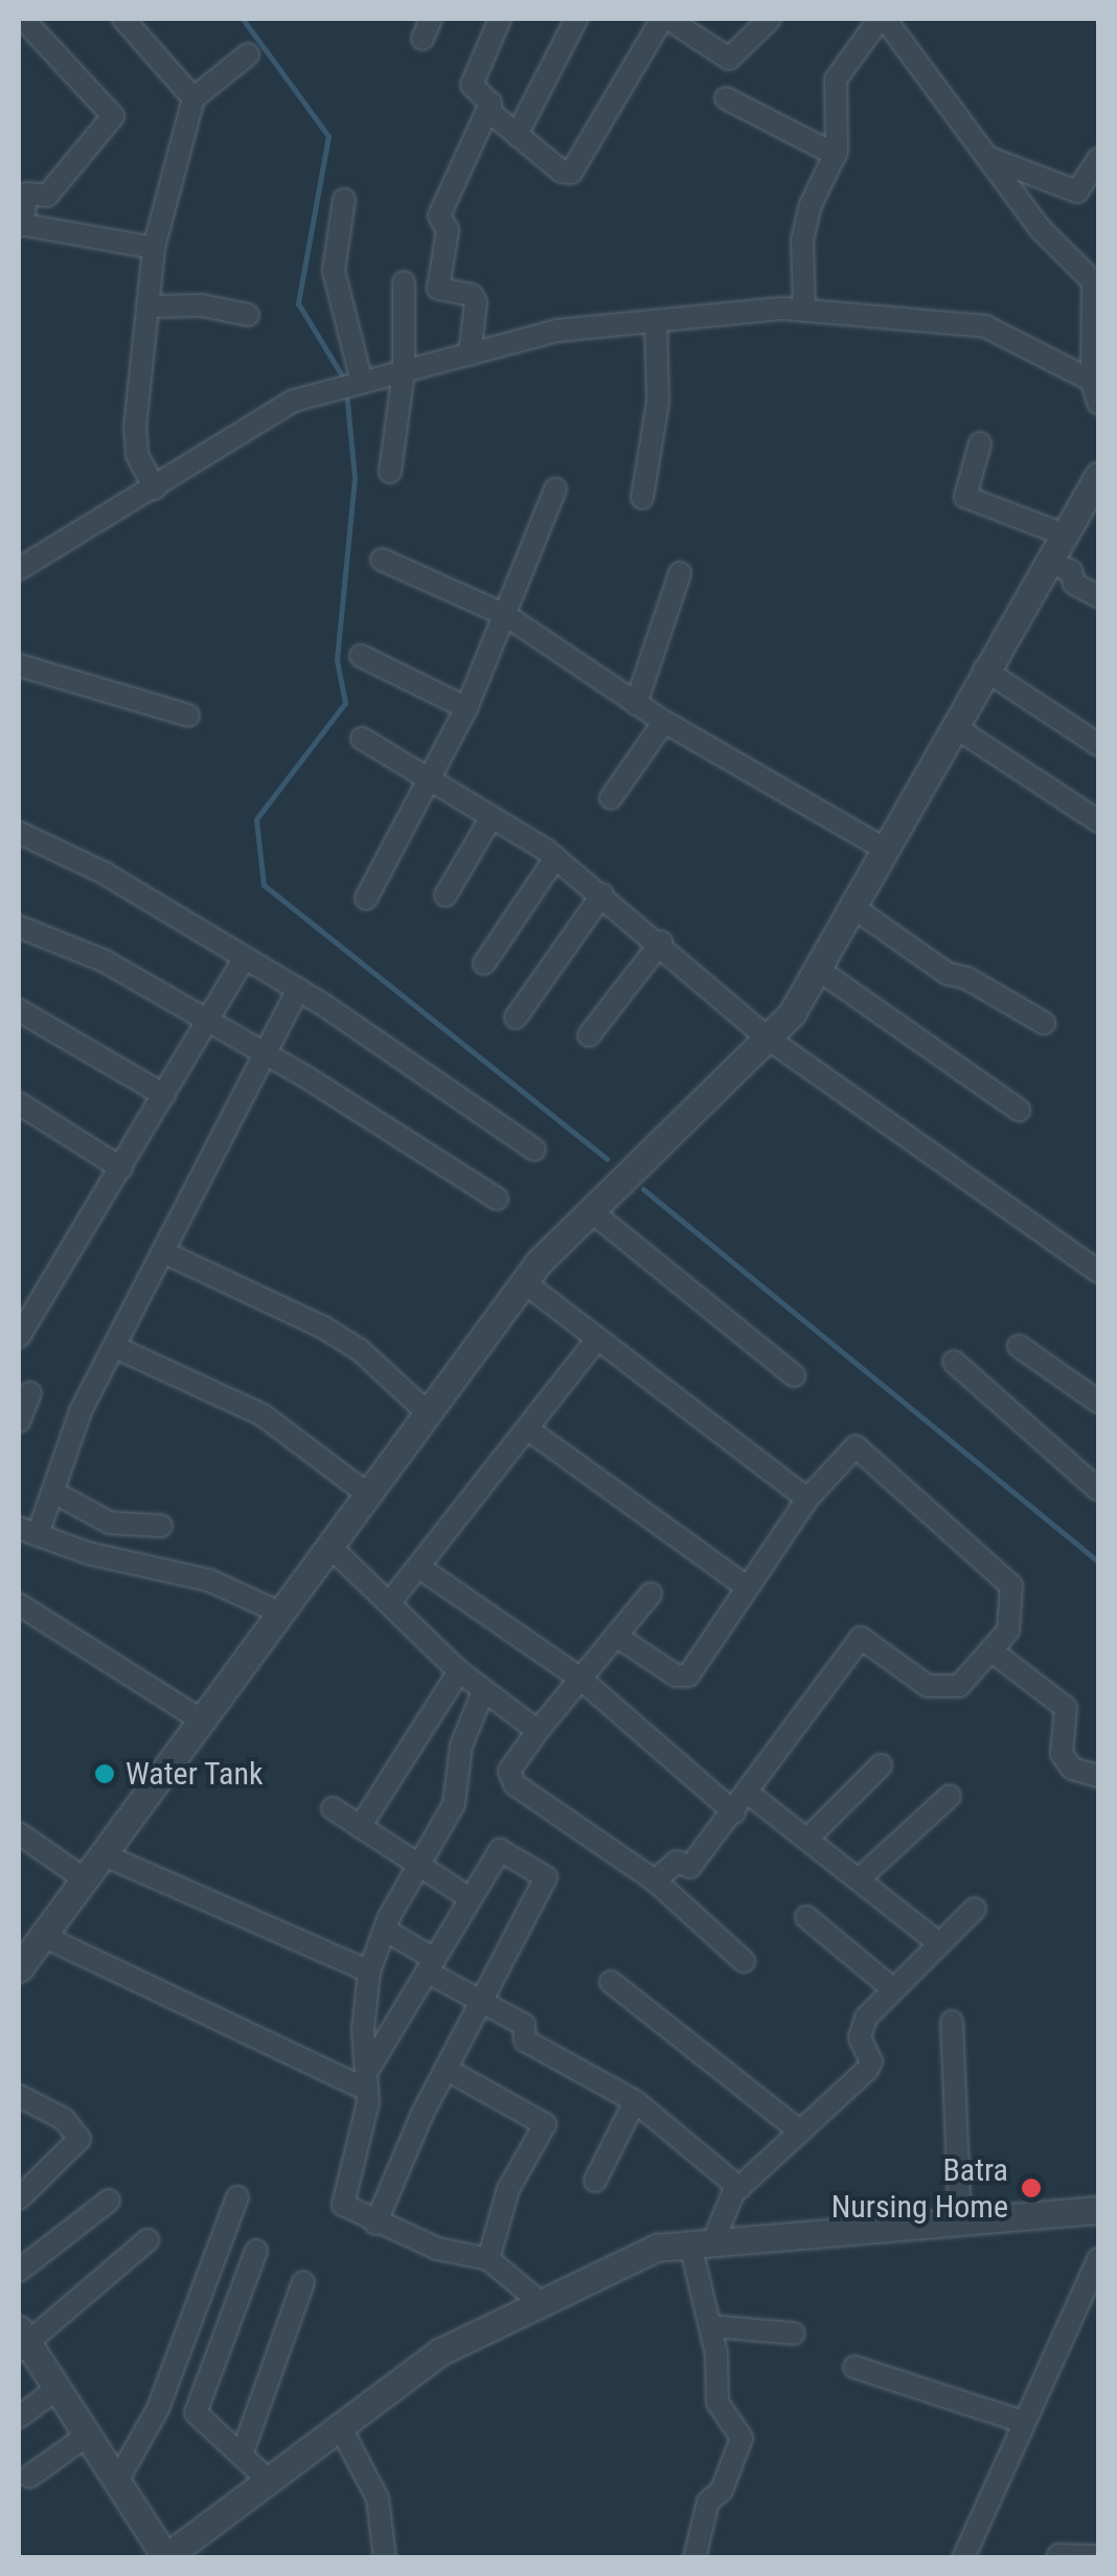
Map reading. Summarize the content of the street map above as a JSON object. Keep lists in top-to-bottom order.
{
  "places": ["Water Tank", "Batra Nursing Home"]
}
